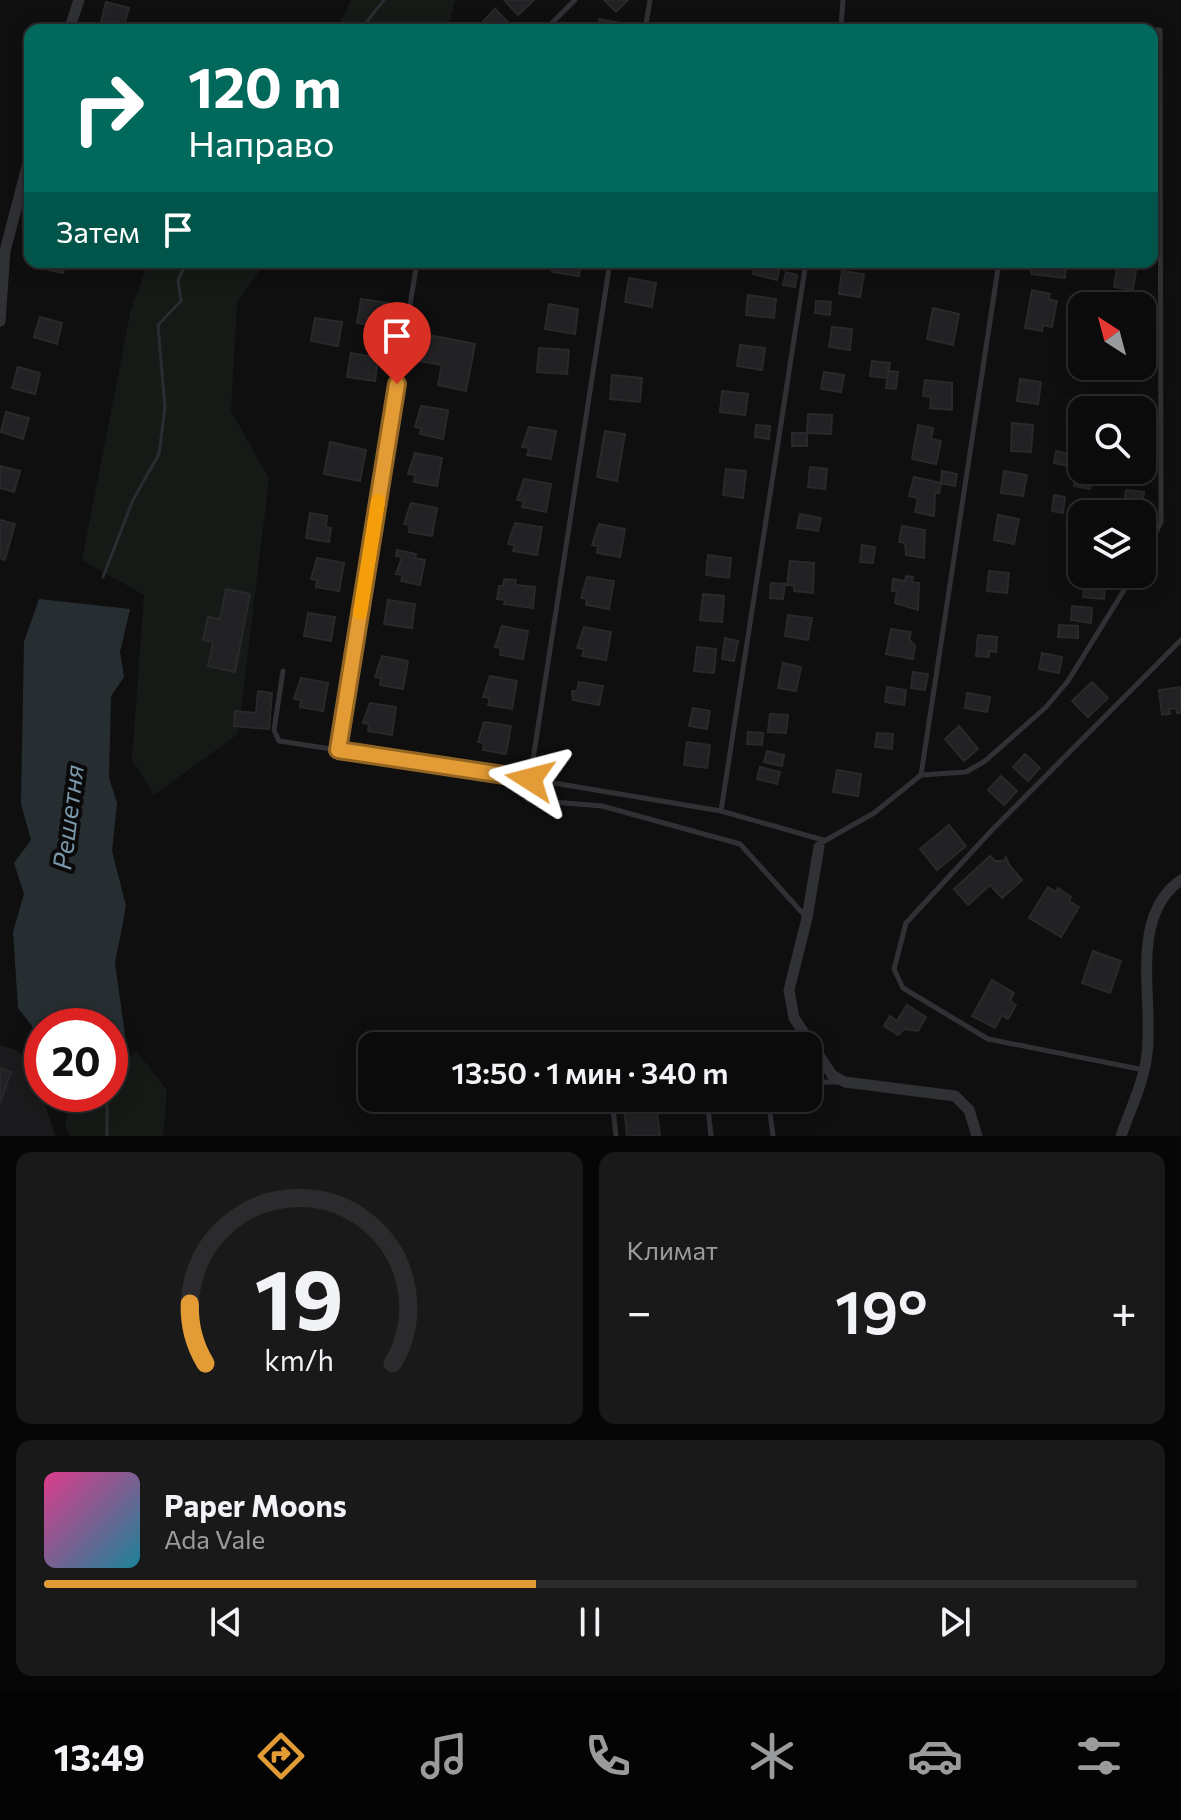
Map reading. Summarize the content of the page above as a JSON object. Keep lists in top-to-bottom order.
{
  "water": ["Решетня"],
  "north": "top left",
  "page": {
    "turn": ["120 m", "Направо"],
    "then": "Затем",
    "limit": "20",
    "trip": "13:50 · 1 мин · 340 m",
    "tile": "Климат",
    "heat": ["−", "19°", "+"],
    "song": ["Paper Moons", "Ada Vale"],
    "tabs": "13:49",
    "gauge": ["19", "km/h"]
  }
}
